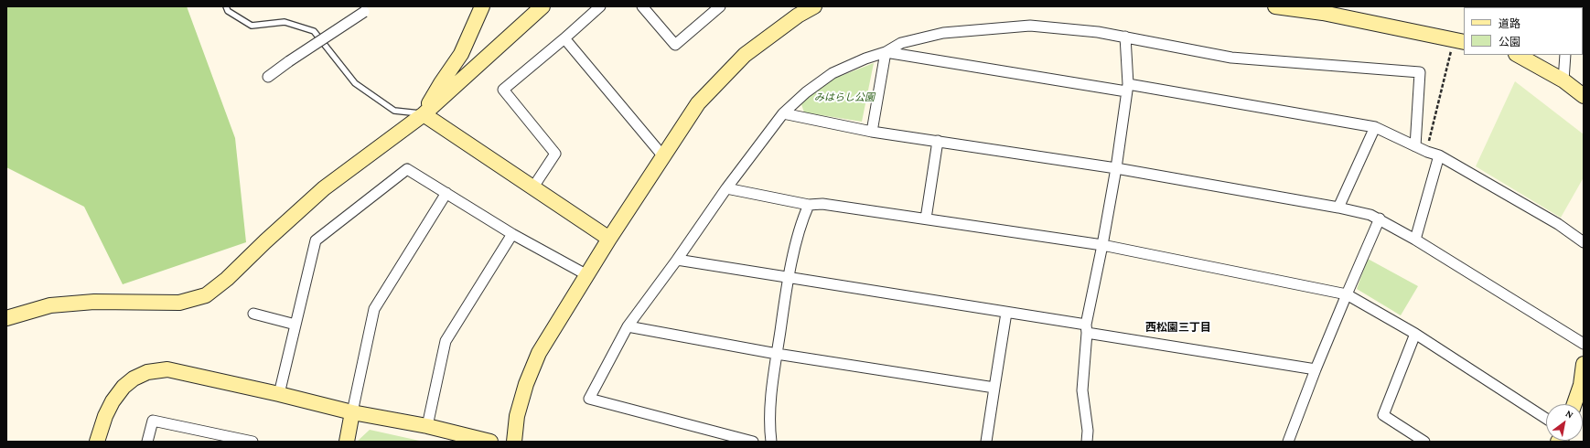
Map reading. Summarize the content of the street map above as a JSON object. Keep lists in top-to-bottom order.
{
  "districts": ["西松園三丁目"],
  "parks": ["みはらし公園"],
  "legend": ["道路", "公園"],
  "north": "top right"
}
